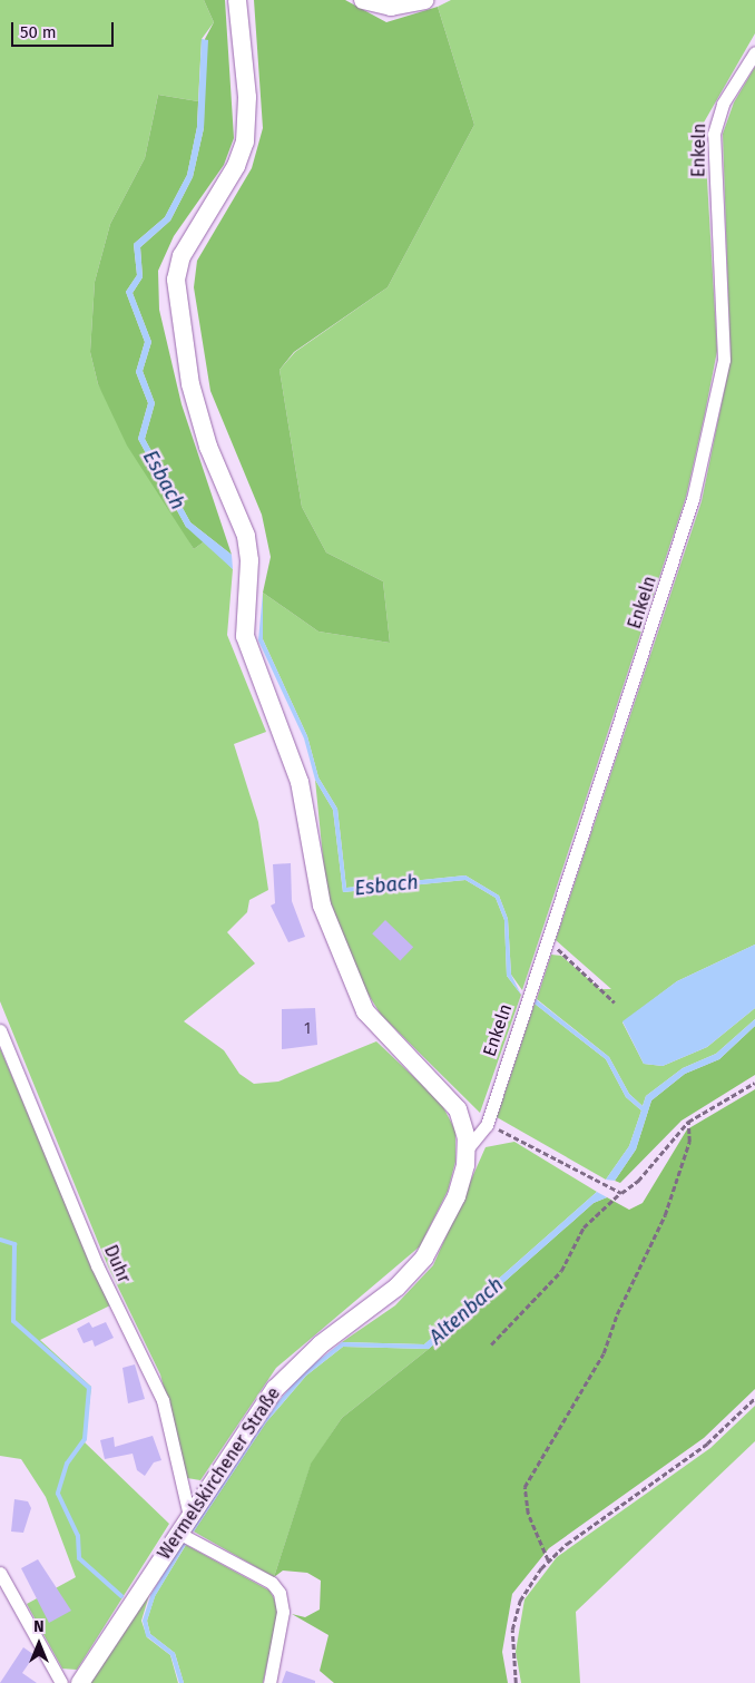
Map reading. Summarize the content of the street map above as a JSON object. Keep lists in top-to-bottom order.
{
  "streets": {
    "street": ["Enkeln", "Duhr", "Wermelskirchener Straße"]
  },
  "crossings": [
    ["Enkeln", "Wermelskirchener Straße"],
    ["Duhr", "Wermelskirchener Straße"]
  ],
  "water": ["Esbach", "Altenbach"],
  "house_numbers": ["1"],
  "scale_bar": "50 m",
  "north": "top"
}
